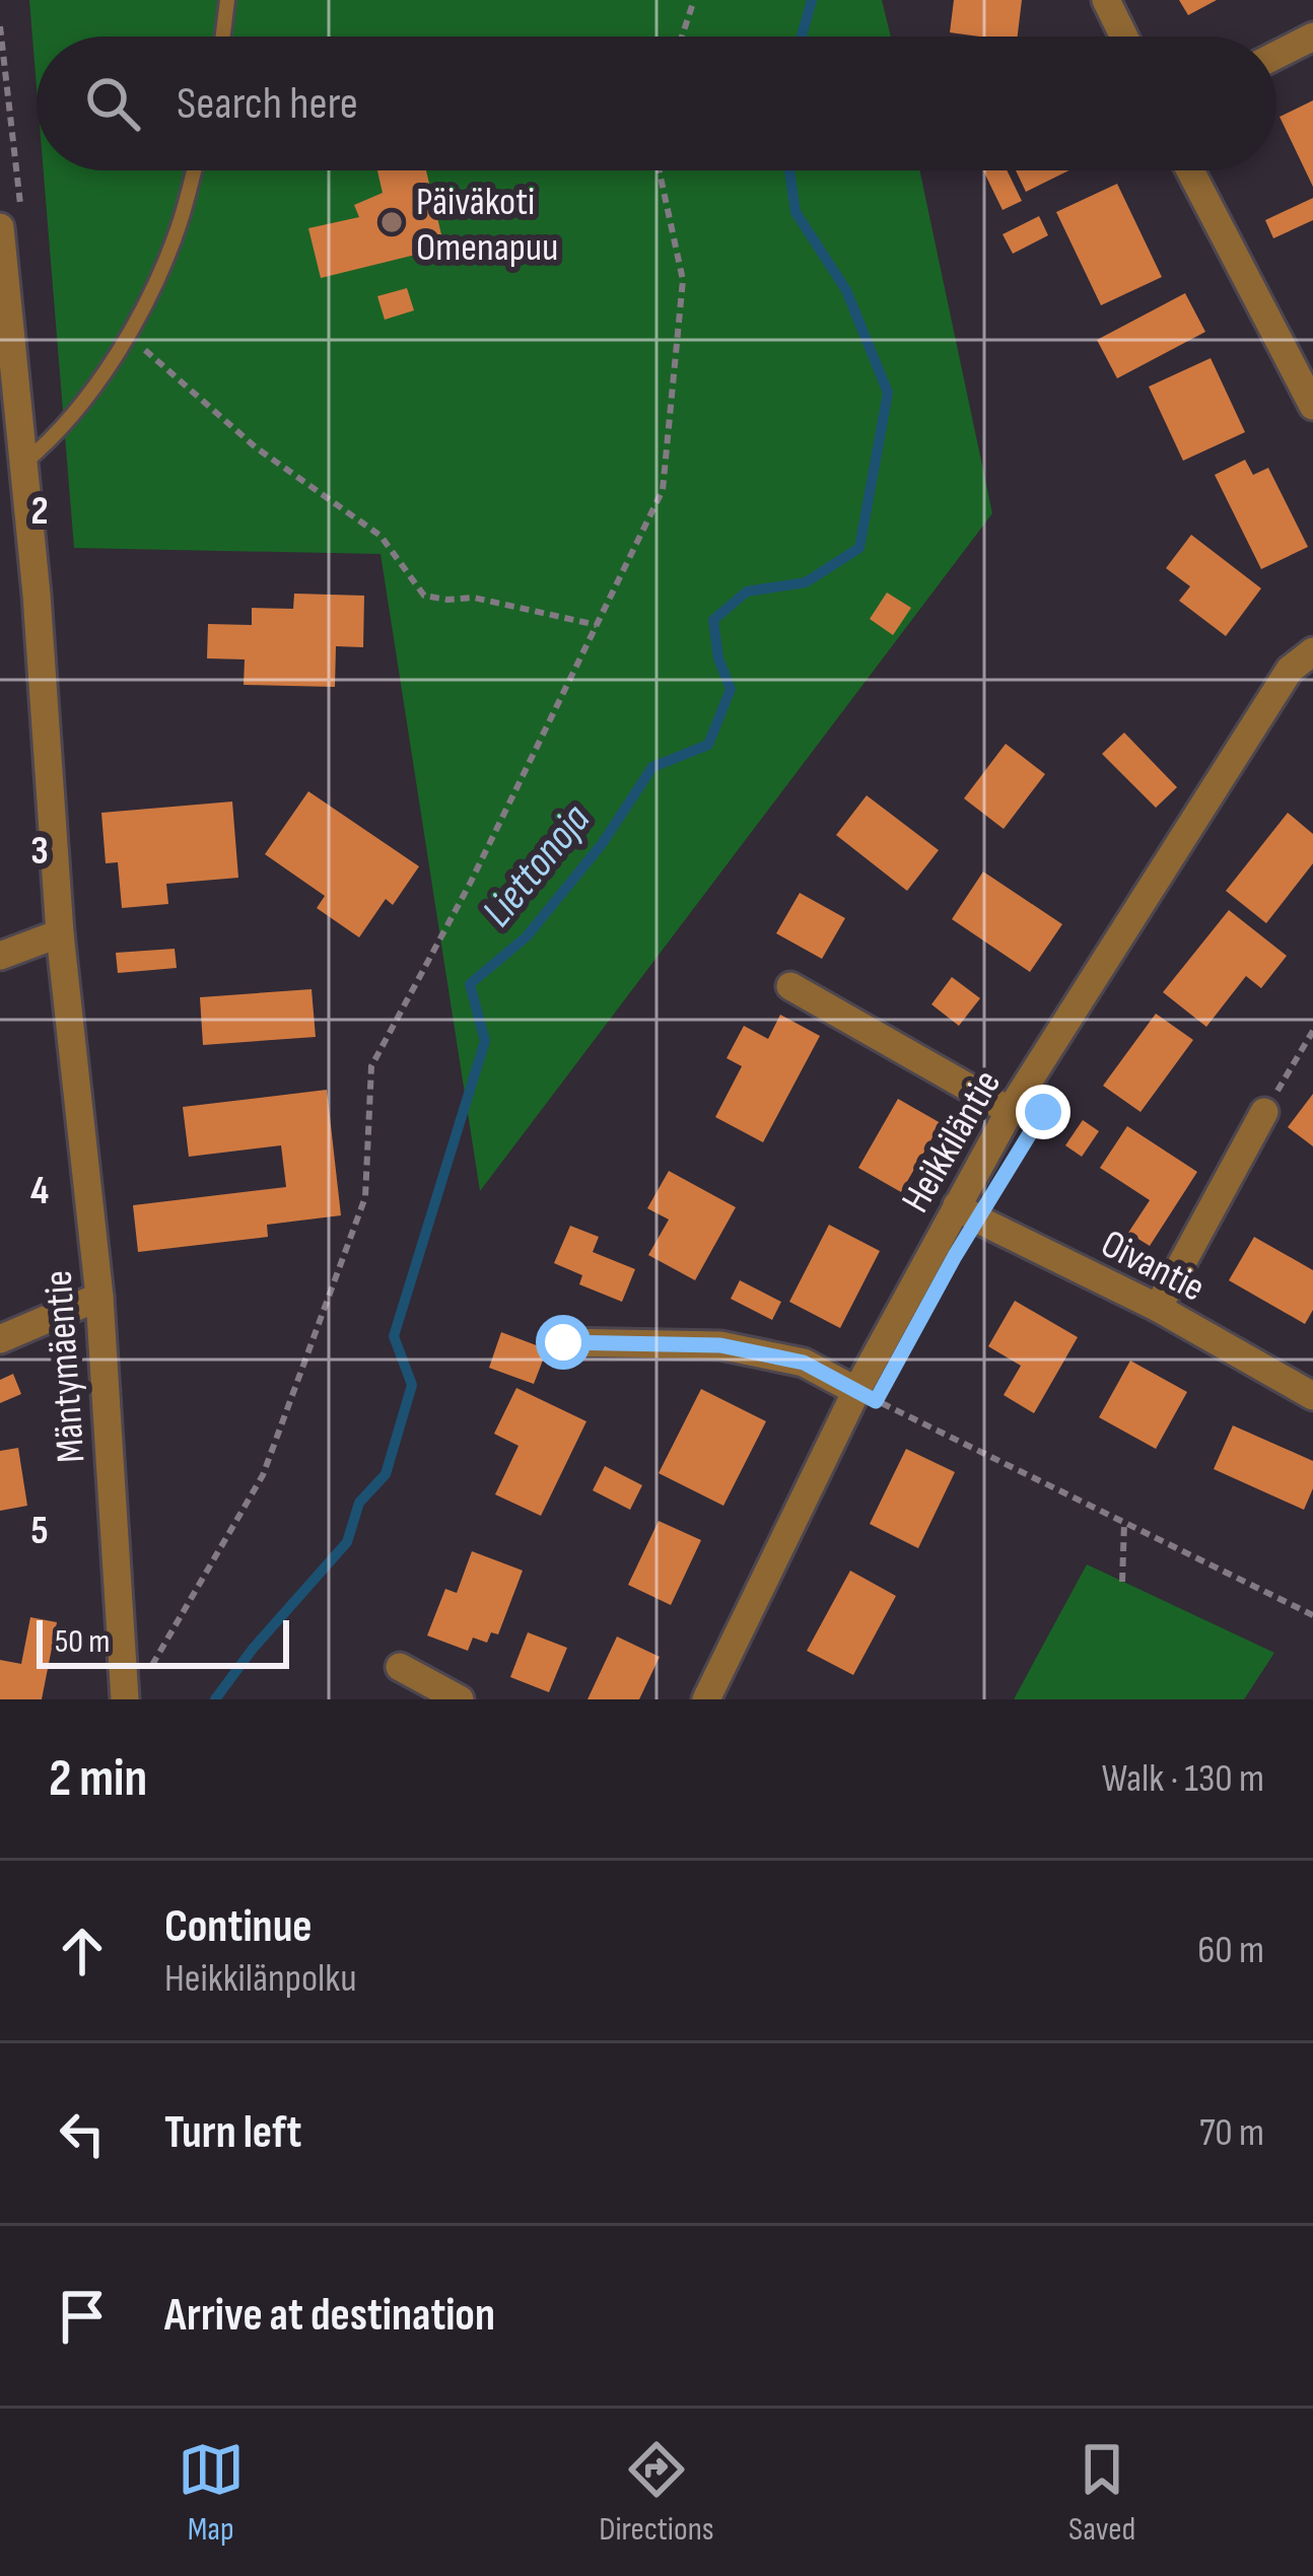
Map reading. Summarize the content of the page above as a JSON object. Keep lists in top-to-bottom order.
{
  "streets": {
    "street": ["Heikkiläntie", "Oivantie", "Mäntymäentie"]
  },
  "crossings": [
    ["Heikkiläntie", "Oivantie"]
  ],
  "water": ["Liettonoja"],
  "places": ["Päiväkoti Omenapuu"],
  "scale_bar": "50 m",
  "page": {
    "search": "Search here",
    "scale": "50 m",
    "heading": ["2 min", "Walk · 130 m"],
    "list": [
      ["Continue", "Heikkilänpolku", "60 m"],
      ["Turn left", "70 m"],
      "Arrive at destination"
    ],
    "nav": ["Map", "Directions", "Saved"]
  },
  "grid": {
    "rows": [
      "2",
      "3",
      "4",
      "5"
    ]
  }
}
